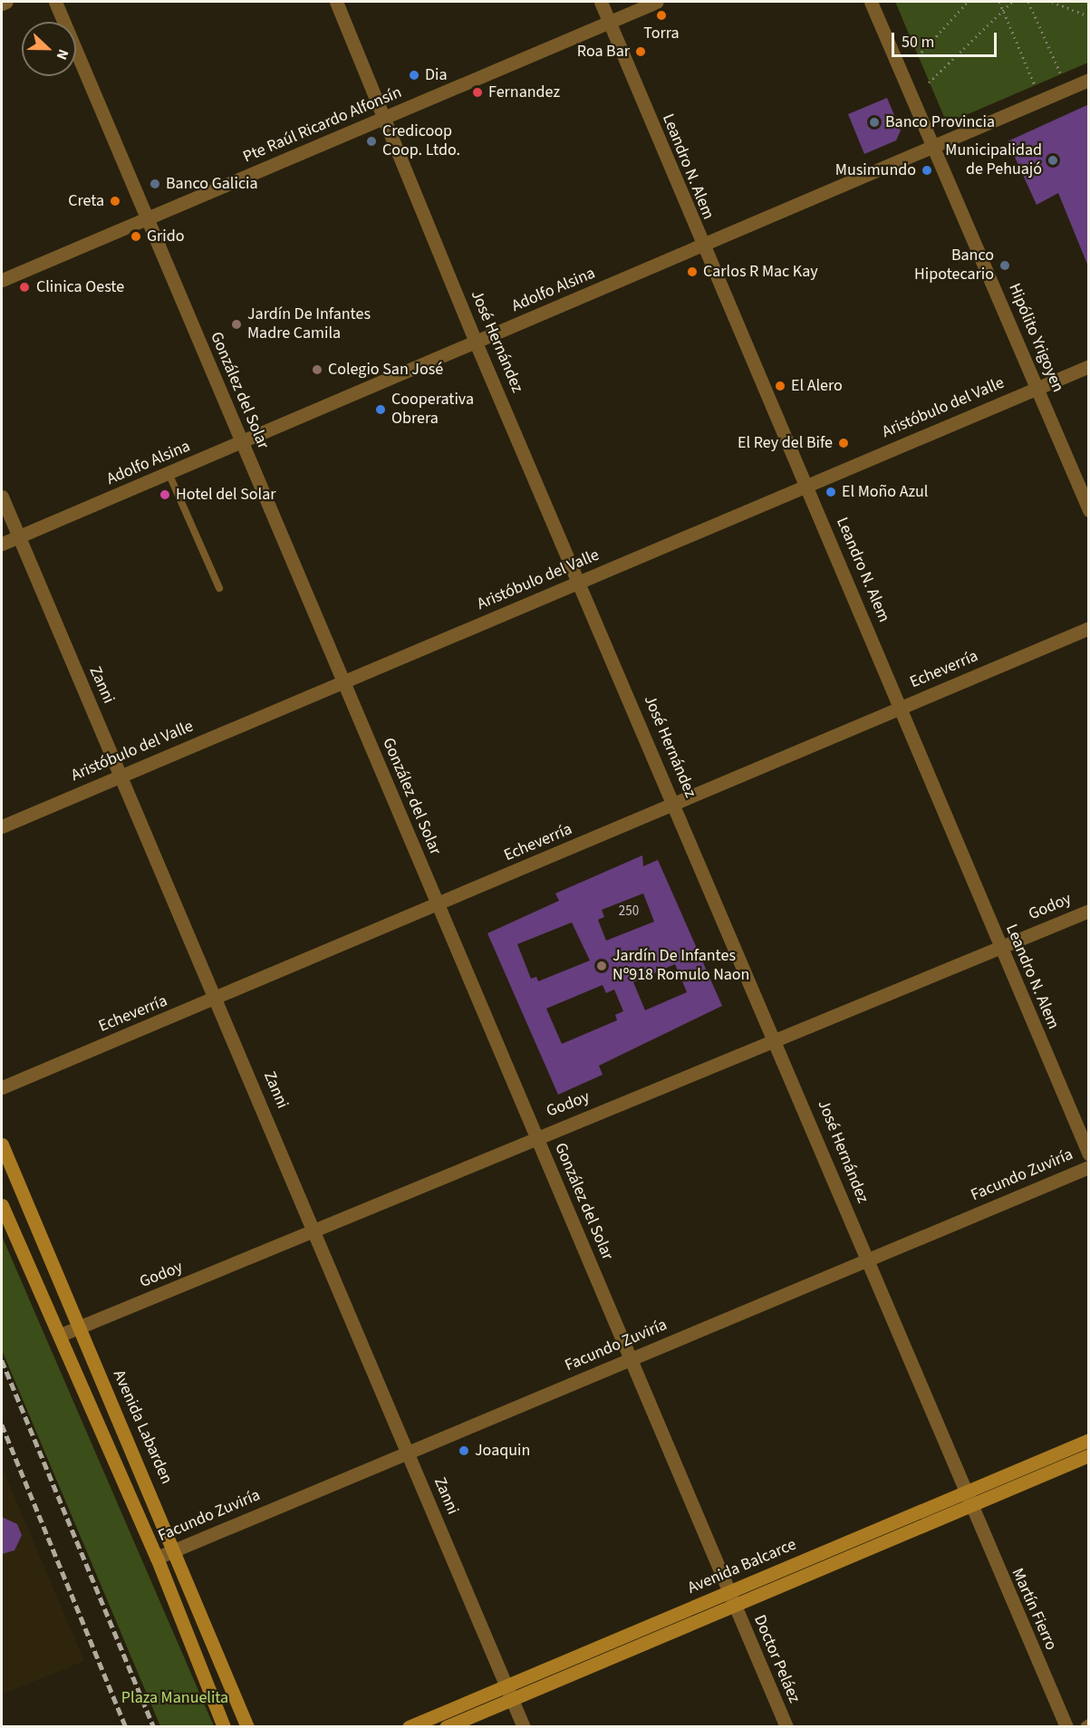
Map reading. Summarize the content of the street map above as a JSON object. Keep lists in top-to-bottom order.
{
  "streets": {
    "main road": ["Avenida Labarden", "Avenida Balcarce"],
    "street": [
      "Pte Raúl Ricardo Alfonsín",
      "Leandro N. Alem",
      "Adolfo Alsina",
      "Hipólito Yrigoyen",
      "José Hernández",
      "González del Solar",
      "Aristóbulo del Valle",
      "Echeverría",
      "Zanni",
      "Godoy",
      "Facundo Zuviría",
      "Martín Fierro",
      "Doctor Peláez"
    ]
  },
  "crossings": [
    ["Pte Raúl Ricardo Alfonsín", "Leandro N. Alem"],
    ["Pte Raúl Ricardo Alfonsín", "José Hernández"],
    ["Pte Raúl Ricardo Alfonsín", "González del Solar"],
    ["Leandro N. Alem", "Adolfo Alsina"],
    ["Leandro N. Alem", "Aristóbulo del Valle"],
    ["Leandro N. Alem", "Echeverría"],
    ["Leandro N. Alem", "Godoy"],
    ["Adolfo Alsina", "Hipólito Yrigoyen"],
    ["Adolfo Alsina", "José Hernández"],
    ["Adolfo Alsina", "González del Solar"],
    ["Adolfo Alsina", "Zanni"],
    ["Hipólito Yrigoyen", "Aristóbulo del Valle"],
    ["José Hernández", "Aristóbulo del Valle"],
    ["José Hernández", "Echeverría"],
    ["José Hernández", "Godoy"],
    ["José Hernández", "Facundo Zuviría"],
    ["José Hernández", "Avenida Balcarce"],
    ["José Hernández", "Martín Fierro"],
    ["González del Solar", "Aristóbulo del Valle"],
    ["González del Solar", "Echeverría"],
    ["González del Solar", "Godoy"],
    ["González del Solar", "Facundo Zuviría"],
    ["González del Solar", "Avenida Balcarce"],
    ["González del Solar", "Doctor Peláez"],
    ["Aristóbulo del Valle", "Zanni"],
    ["Echeverría", "Zanni"],
    ["Zanni", "Godoy"],
    ["Zanni", "Facundo Zuviría"],
    ["Zanni", "Avenida Balcarce"],
    ["Godoy", "Avenida Labarden"],
    ["Facundo Zuviría", "Avenida Labarden"],
    ["Avenida Balcarce", "Martín Fierro"],
    ["Avenida Balcarce", "Doctor Peláez"]
  ],
  "parks": ["Plaza Manuelita"],
  "places": [
    "Torra",
    "Roa Bar",
    "Dia",
    "Fernandez",
    "Banco Provincia",
    "Credicoop Coop. Ltdo.",
    "Municipalidad de Pehuajó",
    "Musimundo",
    "Banco Galicia",
    "Creta",
    "Grido",
    "Banco Hipotecario",
    "Carlos R Mac Kay",
    "Clinica Oeste",
    "Jardín De Infantes Madre Camila",
    "Colegio San José",
    "El Alero",
    "Cooperativa Obrera",
    "El Rey del Bife",
    "El Moño Azul",
    "Hotel del Solar",
    "Jardín De Infantes Nº918 Romulo Naon",
    "Joaquin"
  ],
  "house_numbers": ["250"],
  "scale_bar": "50 m",
  "north": "right"
}
